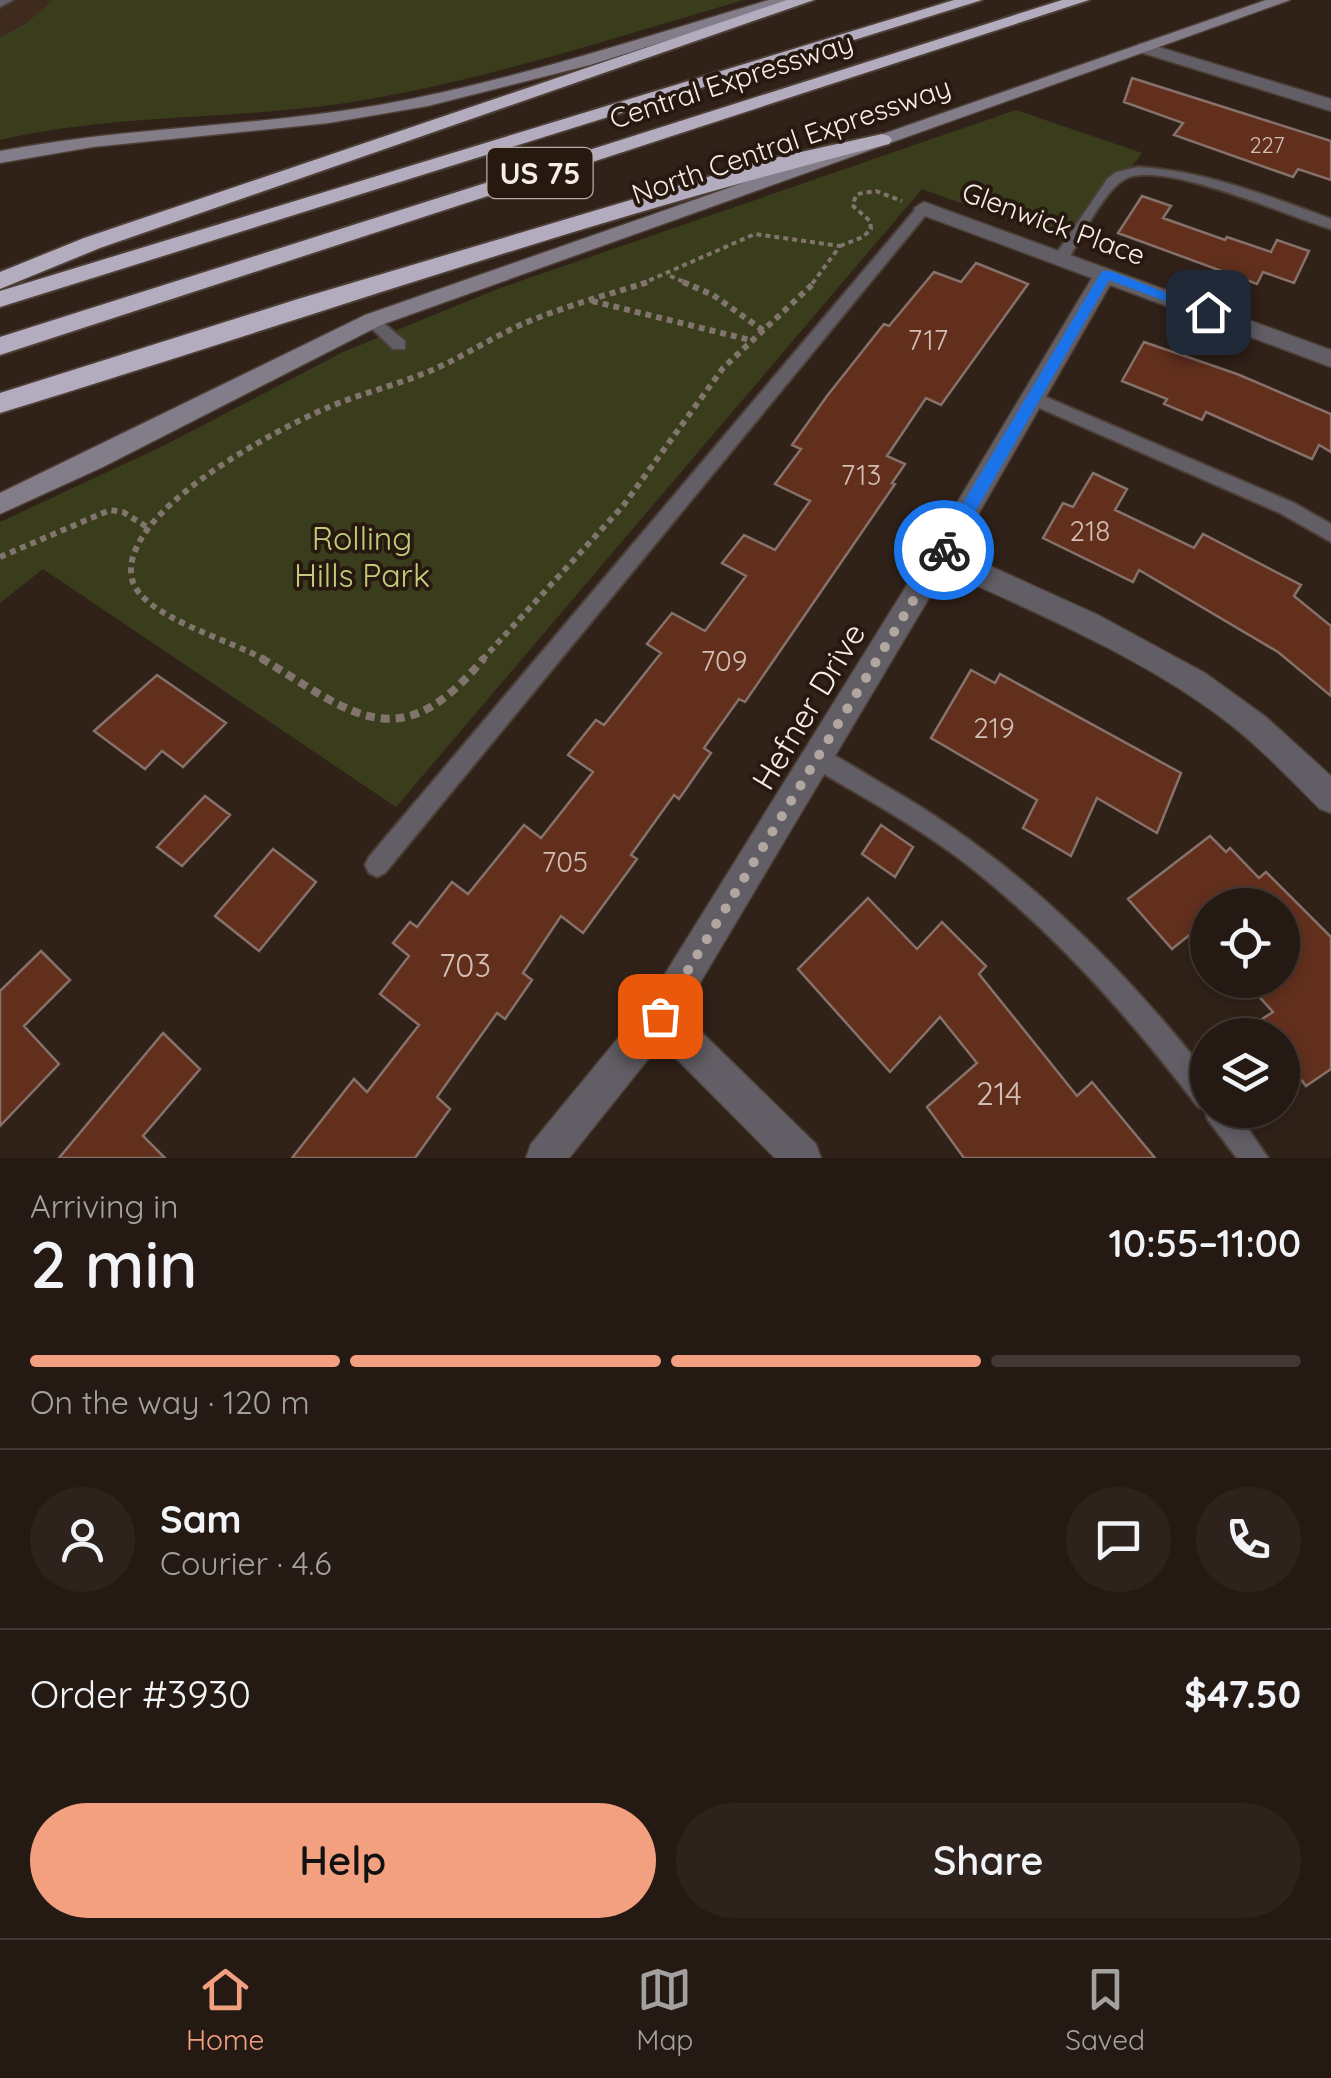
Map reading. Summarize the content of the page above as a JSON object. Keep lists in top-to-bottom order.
{
  "streets": {
    "highway": ["Central Expressway", "US 75"],
    "main road": ["North Central Expressway"],
    "street": ["Glenwick Place", "Hefner Drive"]
  },
  "crossings": [
    ["Glenwick Place", "Hefner Drive"]
  ],
  "parks": ["Rolling Hills Park"],
  "house_numbers": [
    "227",
    "717",
    "713",
    "218",
    "709",
    "219",
    "705",
    "703",
    "214"
  ],
  "page": {
    "heading": ["2 min", "Arriving in", "10:55–11:00"],
    "panel": [
      "Sam",
      "Courier · 4.6",
      "Order #3930",
      "$47.50"
    ],
    "bar": "On the way · 120 m",
    "buttons": ["Help", "Share"],
    "tabs": ["Home", "Map", "Saved"]
  }
}
